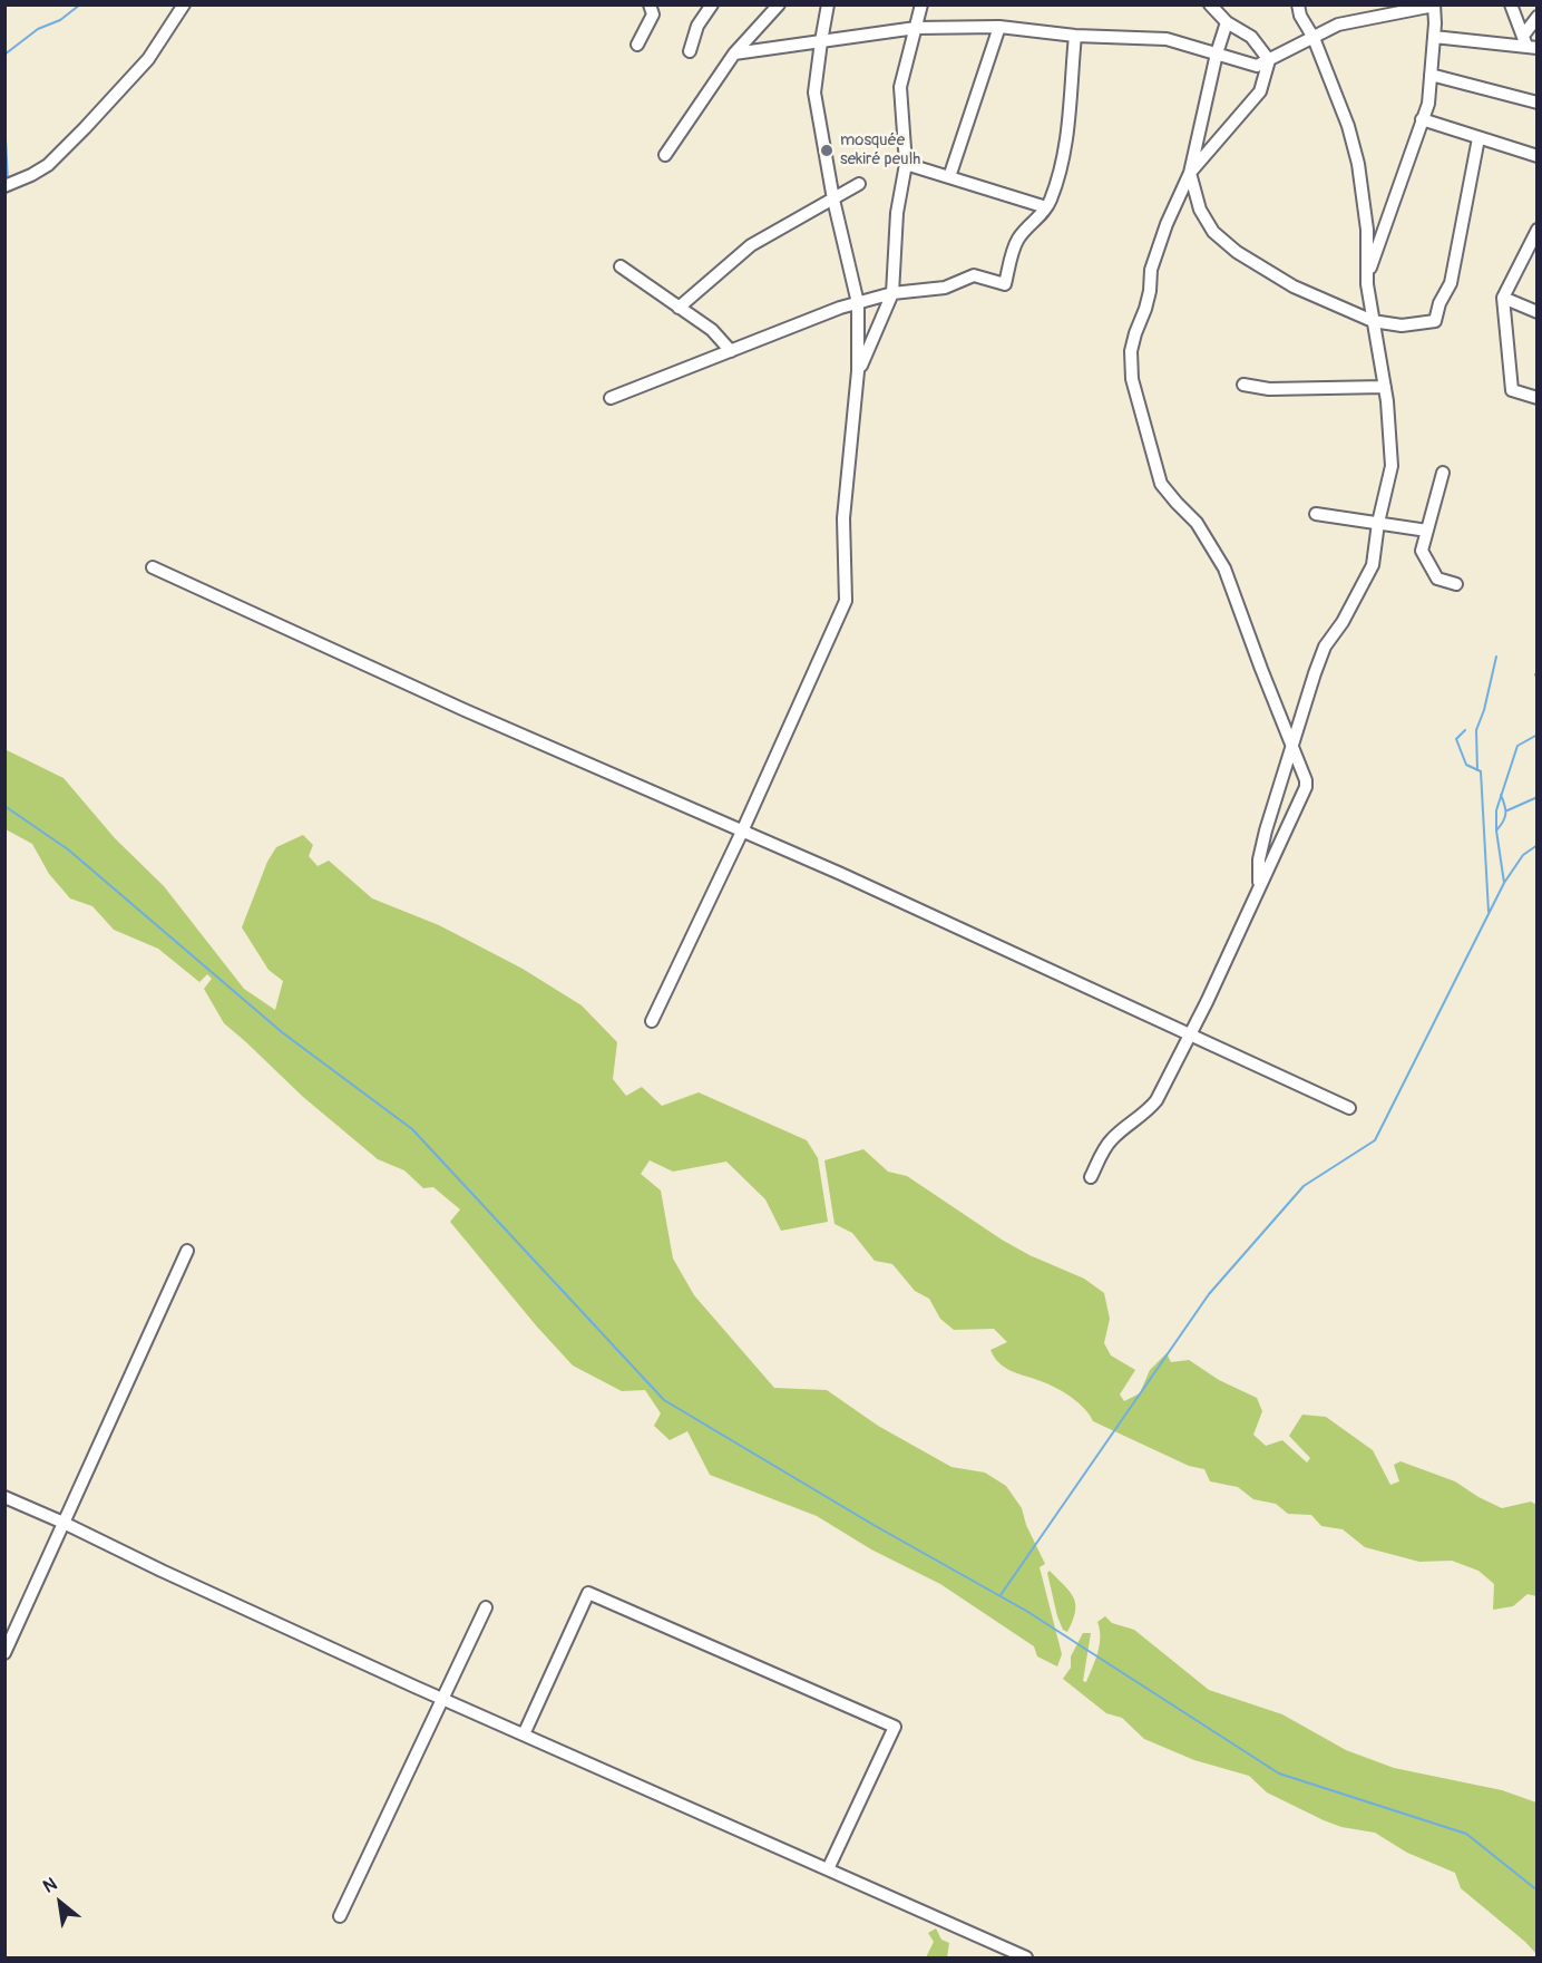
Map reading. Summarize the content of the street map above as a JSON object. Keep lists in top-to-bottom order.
{
  "places": ["mosquée sekiré peulh"],
  "north": "top left"
}
